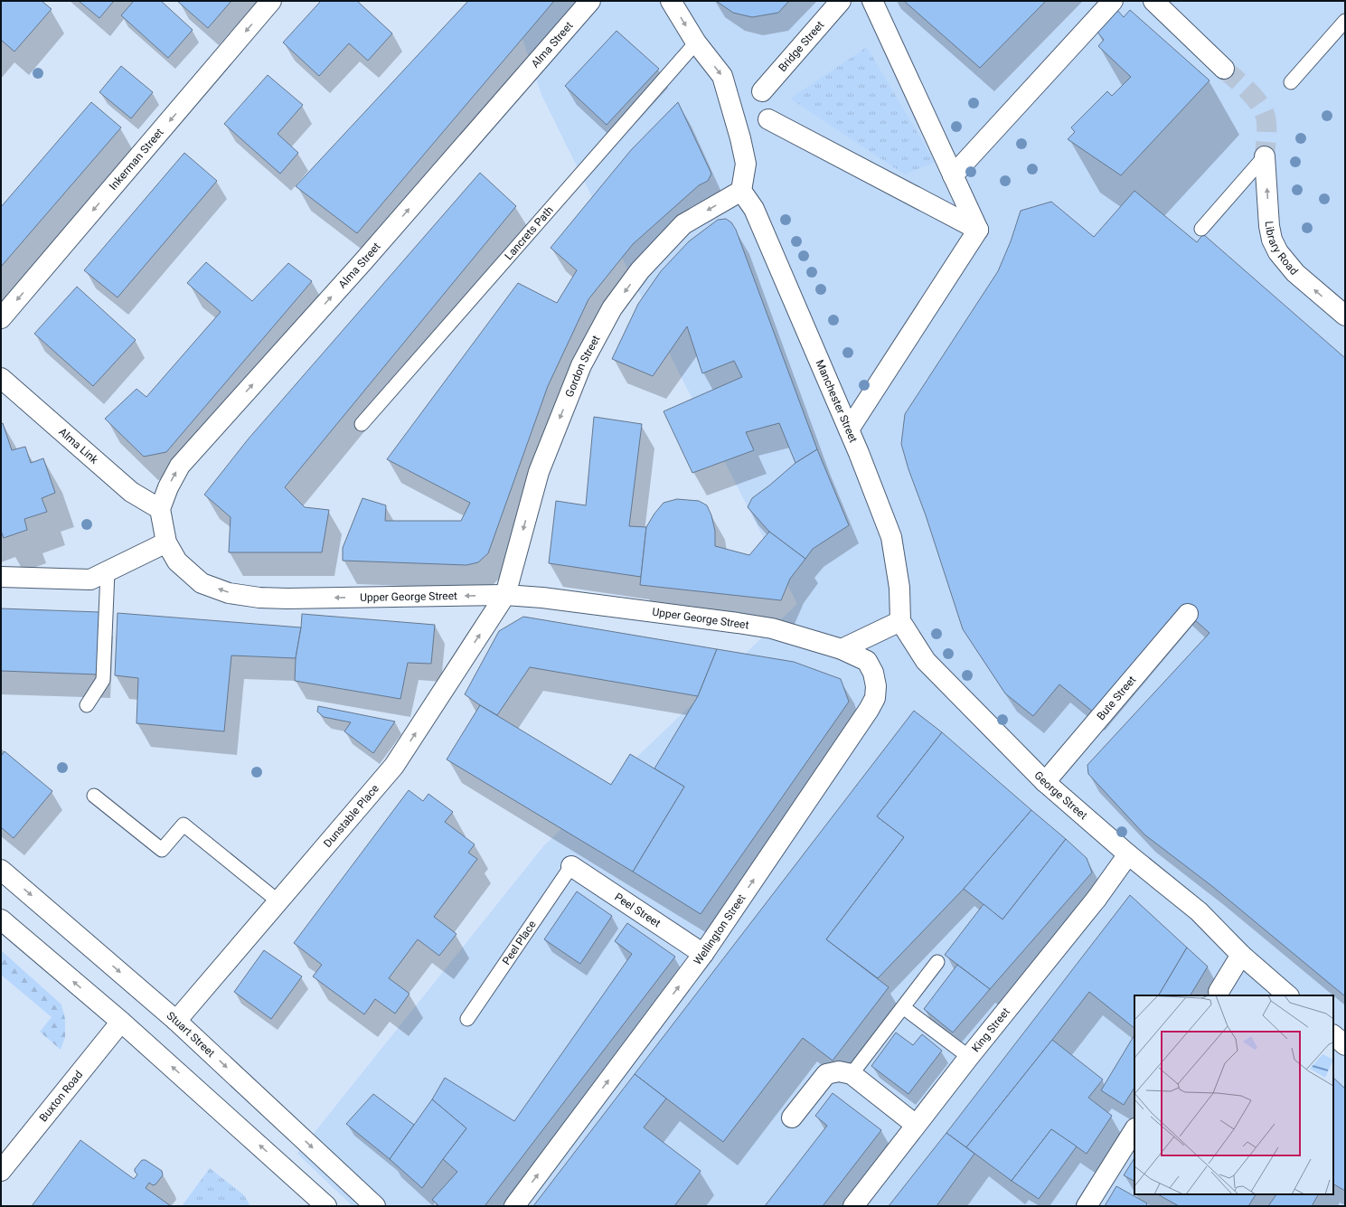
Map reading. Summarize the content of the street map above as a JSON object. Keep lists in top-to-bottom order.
{
  "streets": {
    "main road": [
      "Alma Street",
      "Bridge Street",
      "Inkerman Street",
      "Library Road",
      "Gordon Street",
      "Manchester Street",
      "Alma Link",
      "Upper George Street",
      "Bute Street",
      "George Street",
      "Dunstable Place",
      "Peel Street",
      "Wellington Street",
      "King Street",
      "Stuart Street",
      "Buxton Road"
    ],
    "lane": ["Lancrets Path", "Peel Place"]
  },
  "crossings": [
    ["Alma Street", "Alma Link"],
    ["Gordon Street", "Manchester Street"],
    ["Gordon Street", "Upper George Street"],
    ["Gordon Street", "Dunstable Place"],
    ["Manchester Street", "George Street"],
    ["Upper George Street", "Dunstable Place"],
    ["Upper George Street", "Wellington Street"],
    ["Bute Street", "George Street"],
    ["George Street", "King Street"],
    ["Dunstable Place", "Stuart Street"],
    ["Peel Street", "Wellington Street"],
    ["Peel Street", "Peel Place"]
  ],
  "one_way": [
    "Alma Street",
    "Inkerman Street",
    "Library Road",
    "Gordon Street",
    "Upper George Street",
    "Dunstable Place",
    "Wellington Street"
  ]
}
